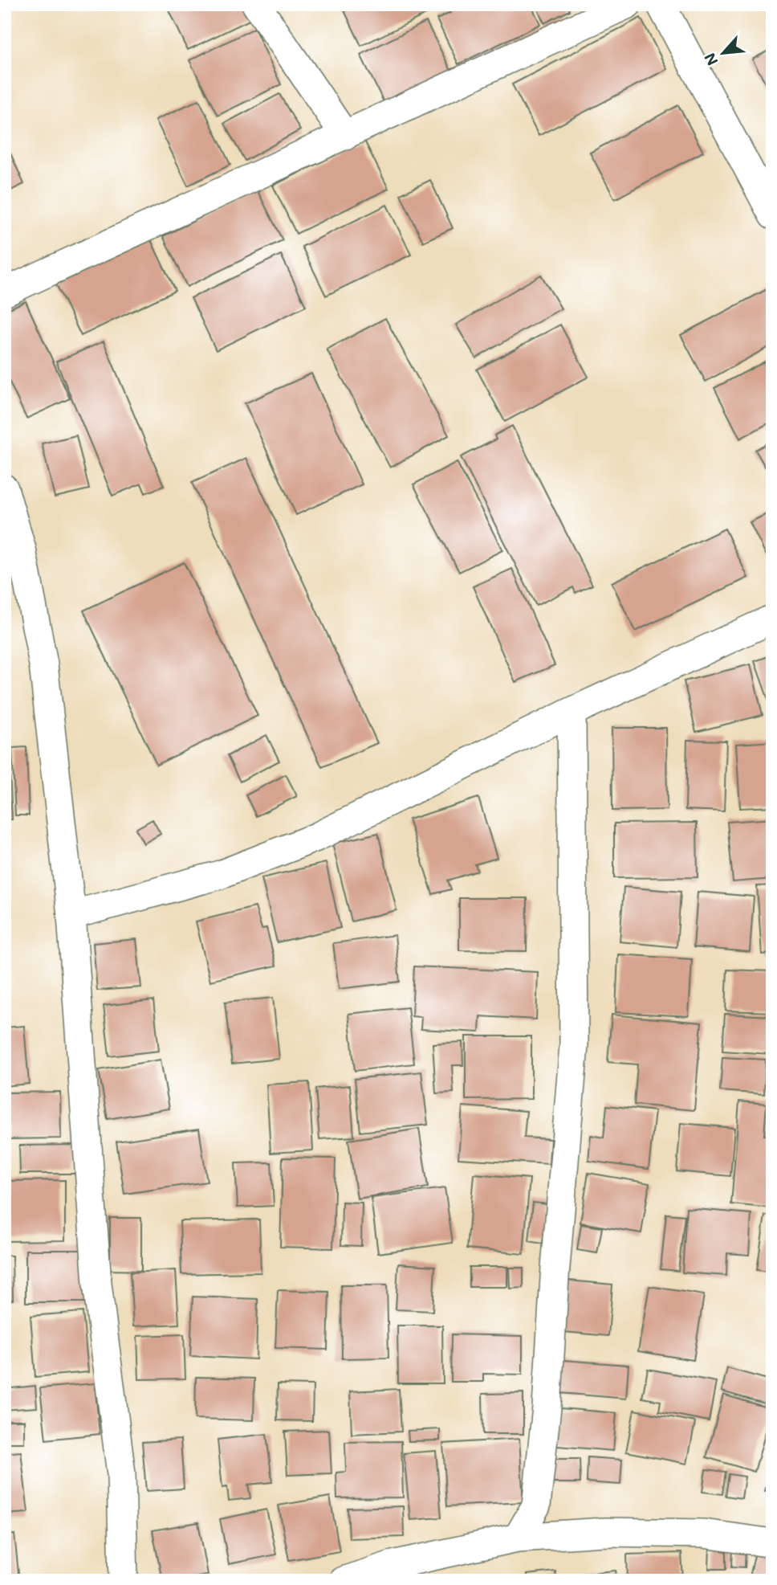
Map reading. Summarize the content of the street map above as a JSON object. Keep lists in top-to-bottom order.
{
  "north": "bottom left"
}
